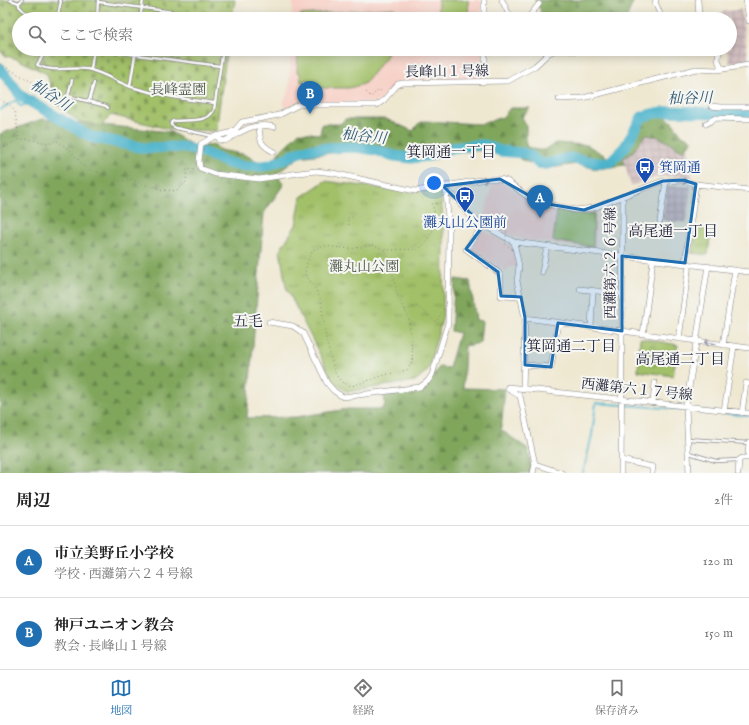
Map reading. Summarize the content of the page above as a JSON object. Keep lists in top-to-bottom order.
{
  "streets": {
    "street": ["長峰山１号線", "西灘第六２６号線", "西灘第六１７号線"]
  },
  "crossings": [
    ["西灘第六２６号線", "西灘第六１７号線"]
  ],
  "districts": [
    "箕岡通一丁目",
    "高尾通一丁目",
    "五毛",
    "箕岡通二丁目",
    "高尾通二丁目"
  ],
  "water": ["杣谷川"],
  "parks": ["長峰霊園", "灘丸山公園"],
  "places": {
    "bus stop": ["箕岡通", "灘丸山公園前"]
  },
  "page": {
    "search": "ここで検索",
    "pins": ["B", "A"],
    "heading": ["周辺", "2件"],
    "list": [
      {
        "mark": "A",
        "name": "市立美野丘小学校",
        "note": "学校 · 西灘第六２４号線",
        "value": "120 m"
      },
      {
        "mark": "B",
        "name": "神戸ユニオン教会",
        "note": "教会 · 長峰山１号線",
        "value": "150 m"
      }
    ],
    "nav": ["地図", "経路", "保存済み"]
  }
}
